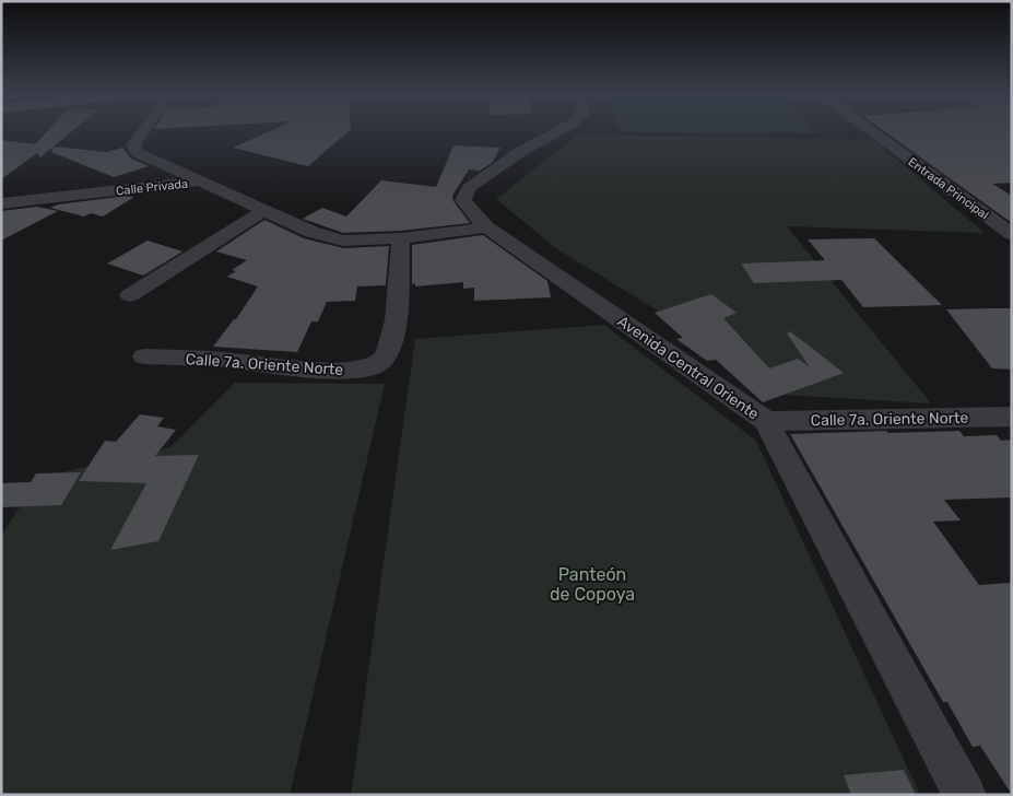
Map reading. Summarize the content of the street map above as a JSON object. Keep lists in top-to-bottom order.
{
  "streets": {
    "street": [
      "Calle Privada",
      "Entrada Principal",
      "Calle 7a. Oriente Norte",
      "Avenida Central Oriente"
    ]
  },
  "crossings": [
    ["Calle 7a. Oriente Norte", "Avenida Central Oriente"]
  ],
  "parks": ["Panteón de Copoya"]
}
